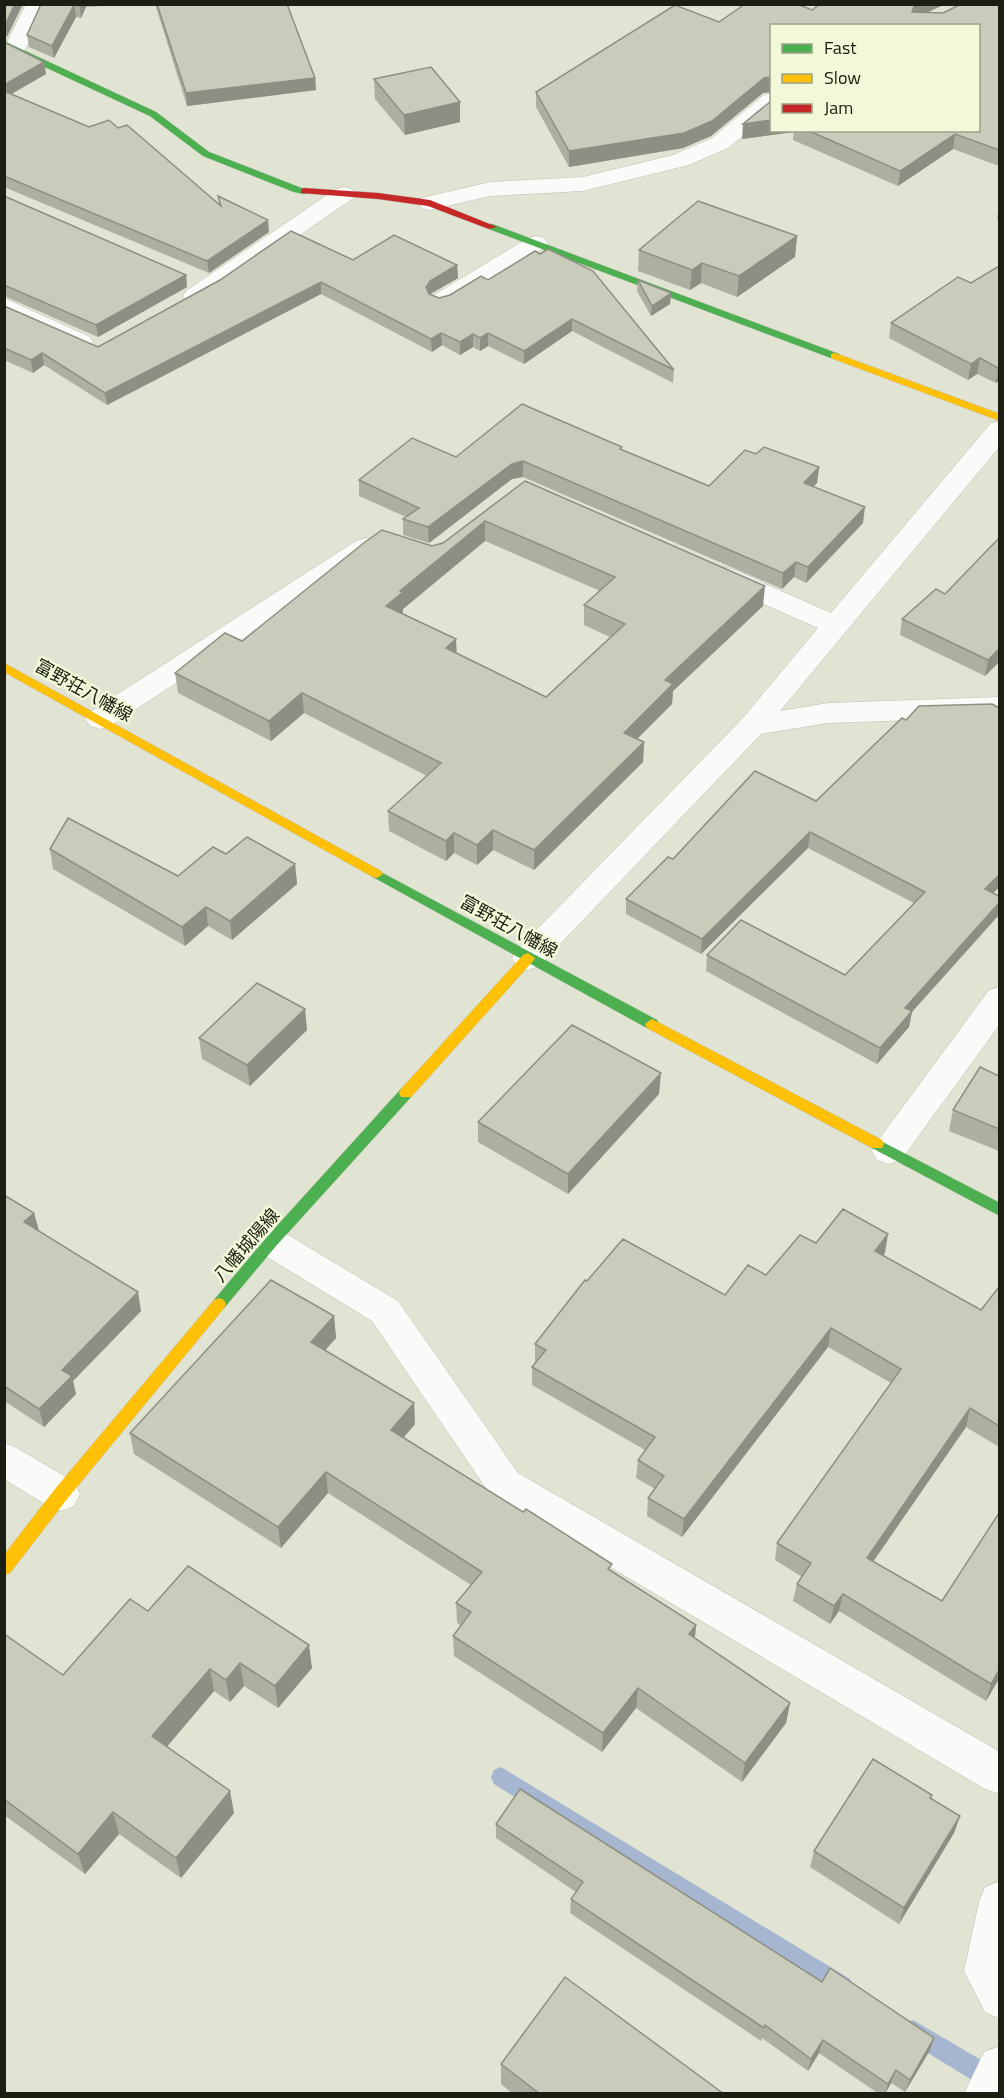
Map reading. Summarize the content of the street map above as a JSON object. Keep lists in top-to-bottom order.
{
  "streets": {
    "main road": ["富野荘八幡線", "八幡城陽線"]
  },
  "crossings": [
    ["富野荘八幡線", "八幡城陽線"]
  ],
  "legend": ["Fast", "Slow", "Jam"]
}
